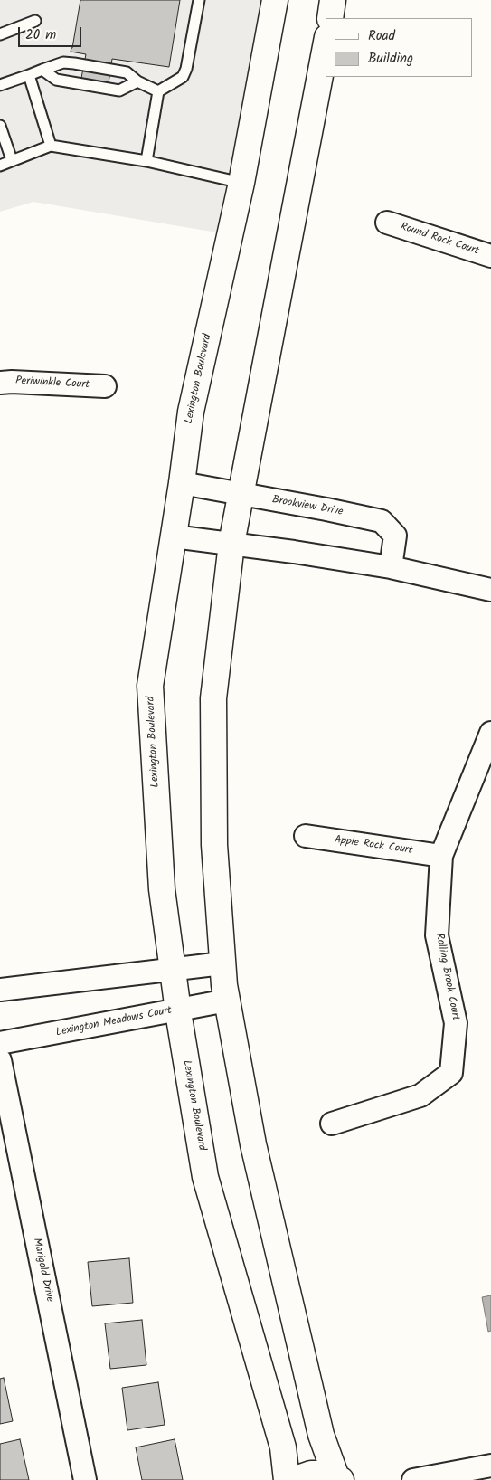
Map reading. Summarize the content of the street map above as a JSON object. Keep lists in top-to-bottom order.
{
  "streets": {
    "street": [
      "Round Rock Court",
      "Lexington Boulevard",
      "Periwinkle Court",
      "Brookview Drive",
      "Apple Rock Court",
      "Rolling Brook Court",
      "Lexington Meadows Court",
      "Marigold Drive"
    ]
  },
  "crossings": [
    ["Lexington Boulevard", "Brookview Drive"],
    ["Lexington Boulevard", "Lexington Meadows Court"],
    ["Apple Rock Court", "Rolling Brook Court"]
  ],
  "legend": ["Road", "Building"],
  "scale_bar": "20 m"
}
